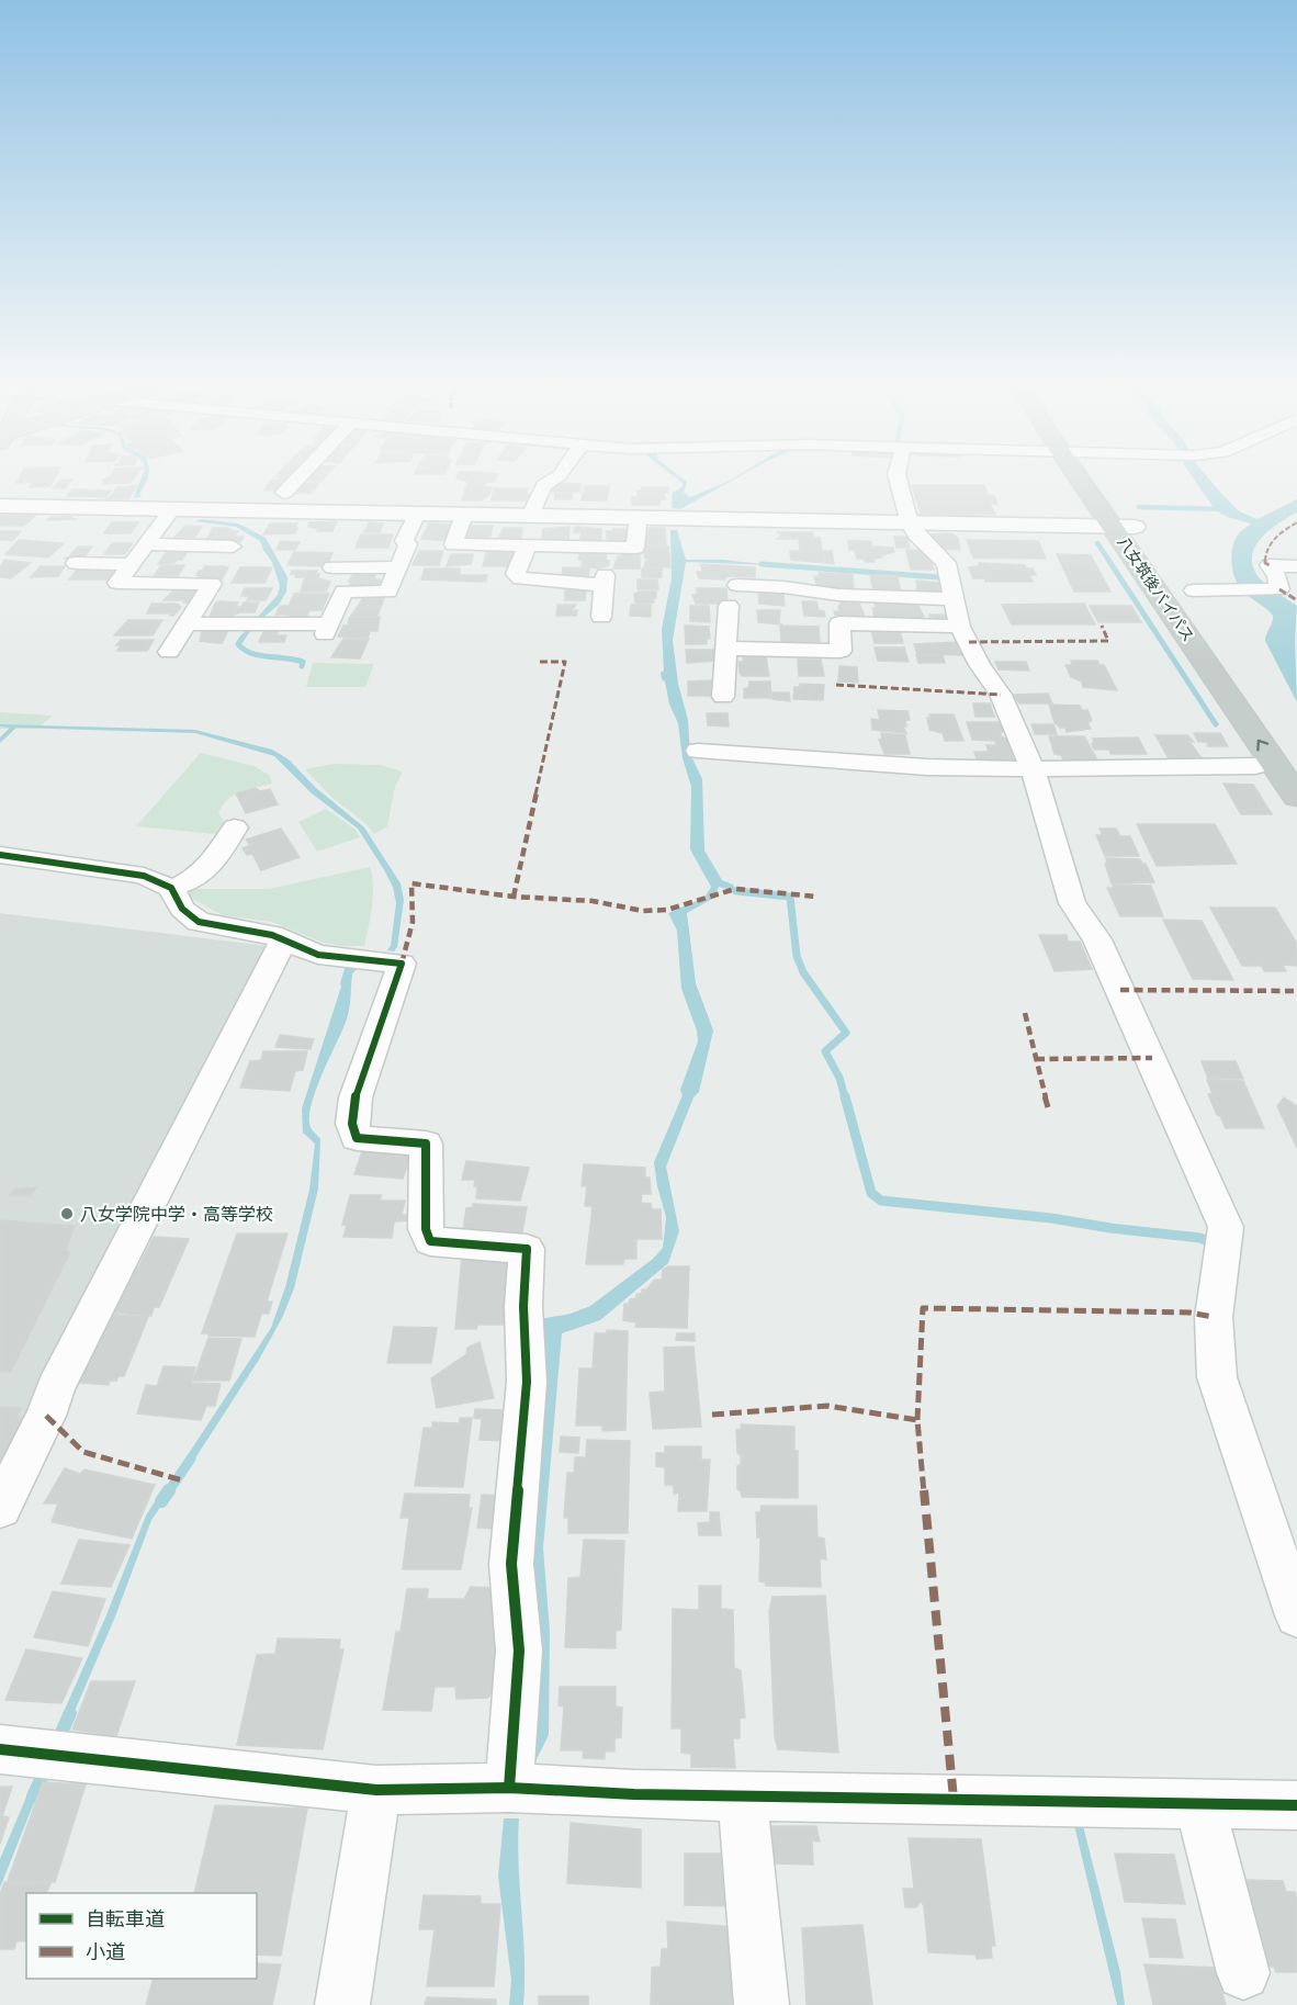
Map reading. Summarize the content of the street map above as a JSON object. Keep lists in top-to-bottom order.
{
  "streets": {
    "highway": ["八女筑後バイパス"]
  },
  "places": ["八女学院中学・高等学校"],
  "legend": ["自転車道", "小道"]
}
